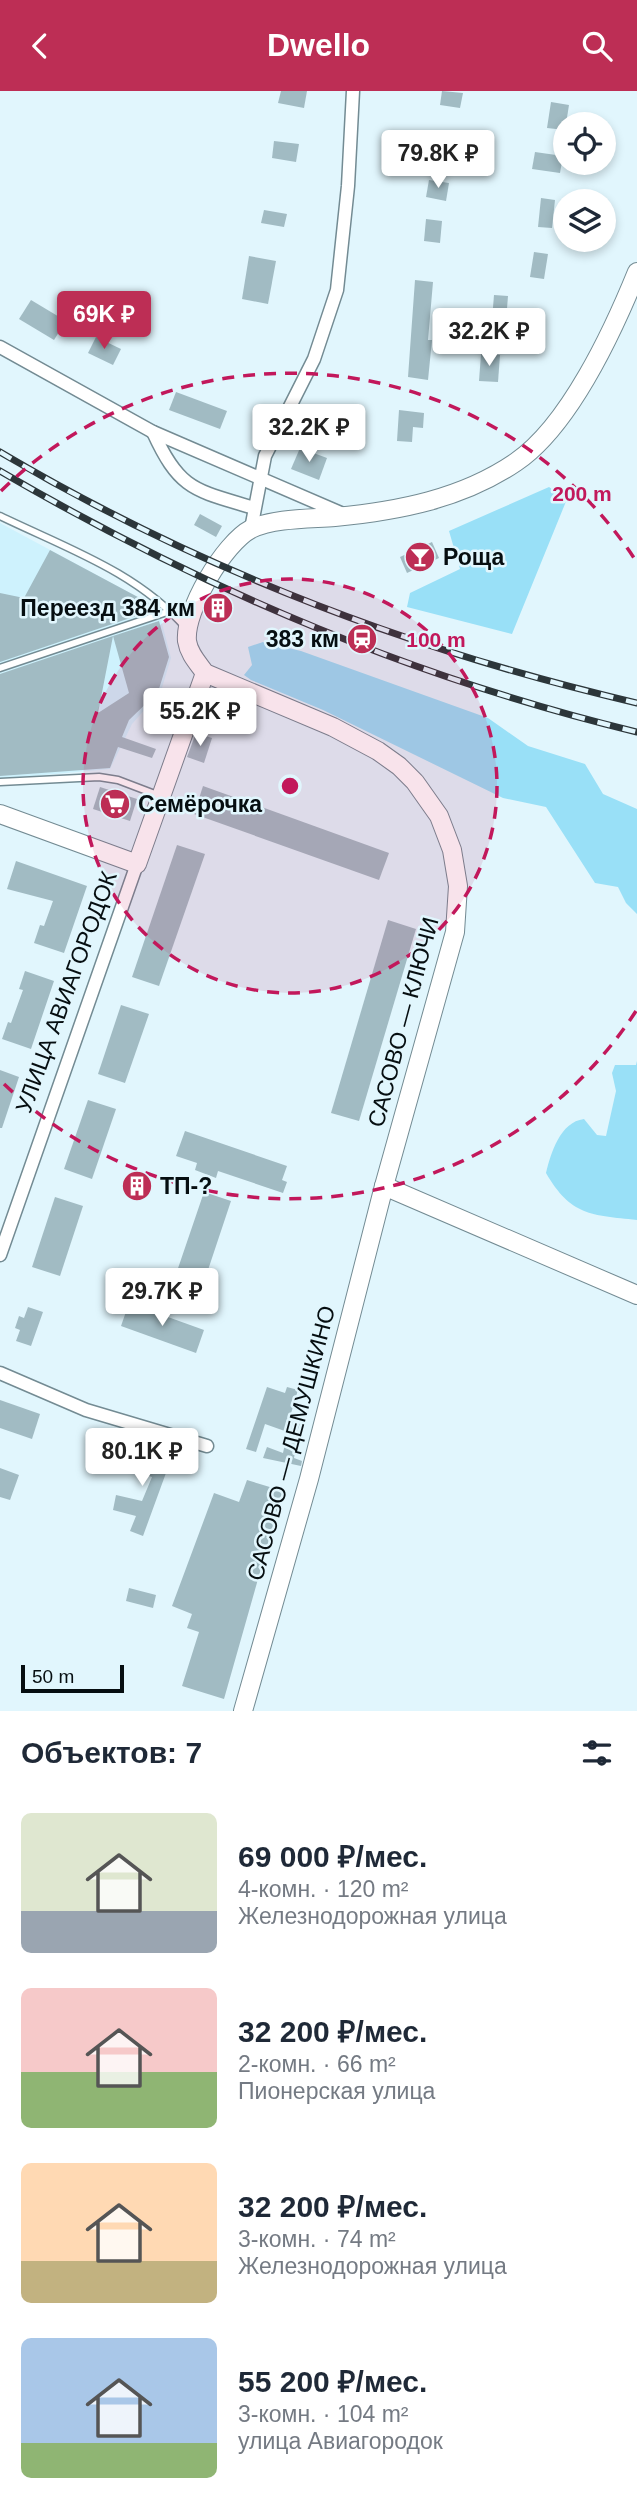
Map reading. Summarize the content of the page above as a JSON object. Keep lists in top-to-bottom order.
{
  "streets": {
    "street": ["УЛИЦА АВИАГОРОДОК", "САСОВО — КЛЮЧИ", "САСОВО — ДЕМУШКИНО"]
  },
  "crossings": [
    ["УЛИЦА АВИАГОРОДОК", "САСОВО — КЛЮЧИ"],
    ["САСОВО — КЛЮЧИ", "САСОВО — ДЕМУШКИНО"]
  ],
  "places": {
    "bar": ["Роща"],
    "building": ["Переезд 384 км", "ТП-?"],
    "station": ["383 км"],
    "supermarket": ["Семёрочка"]
  },
  "scale_bar": "50 m",
  "page": {
    "header": "Dwello",
    "price": [
      "79.8K ₽",
      "69K ₽",
      "32.2K ₽",
      "32.2K ₽",
      "55.2K ₽",
      "29.7K ₽",
      "80.1K ₽"
    ],
    "scale": "50 m",
    "heading": "Объектов: 7",
    "list": [
      {
        "name": "69 000 ₽/мес.",
        "note": "4-комн. · 120 m² · Железнодорожная улица"
      },
      {
        "name": "32 200 ₽/мес.",
        "note": "2-комн. · 66 m² · Пионерская улица"
      },
      {
        "name": "32 200 ₽/мес.",
        "note": "3-комн. · 74 m² · Железнодорожная улица"
      },
      {
        "name": "55 200 ₽/мес.",
        "note": "3-комн. · 104 m² · улица Авиагородок"
      }
    ]
  },
  "rings": ["200 m", "100 m"]
}
